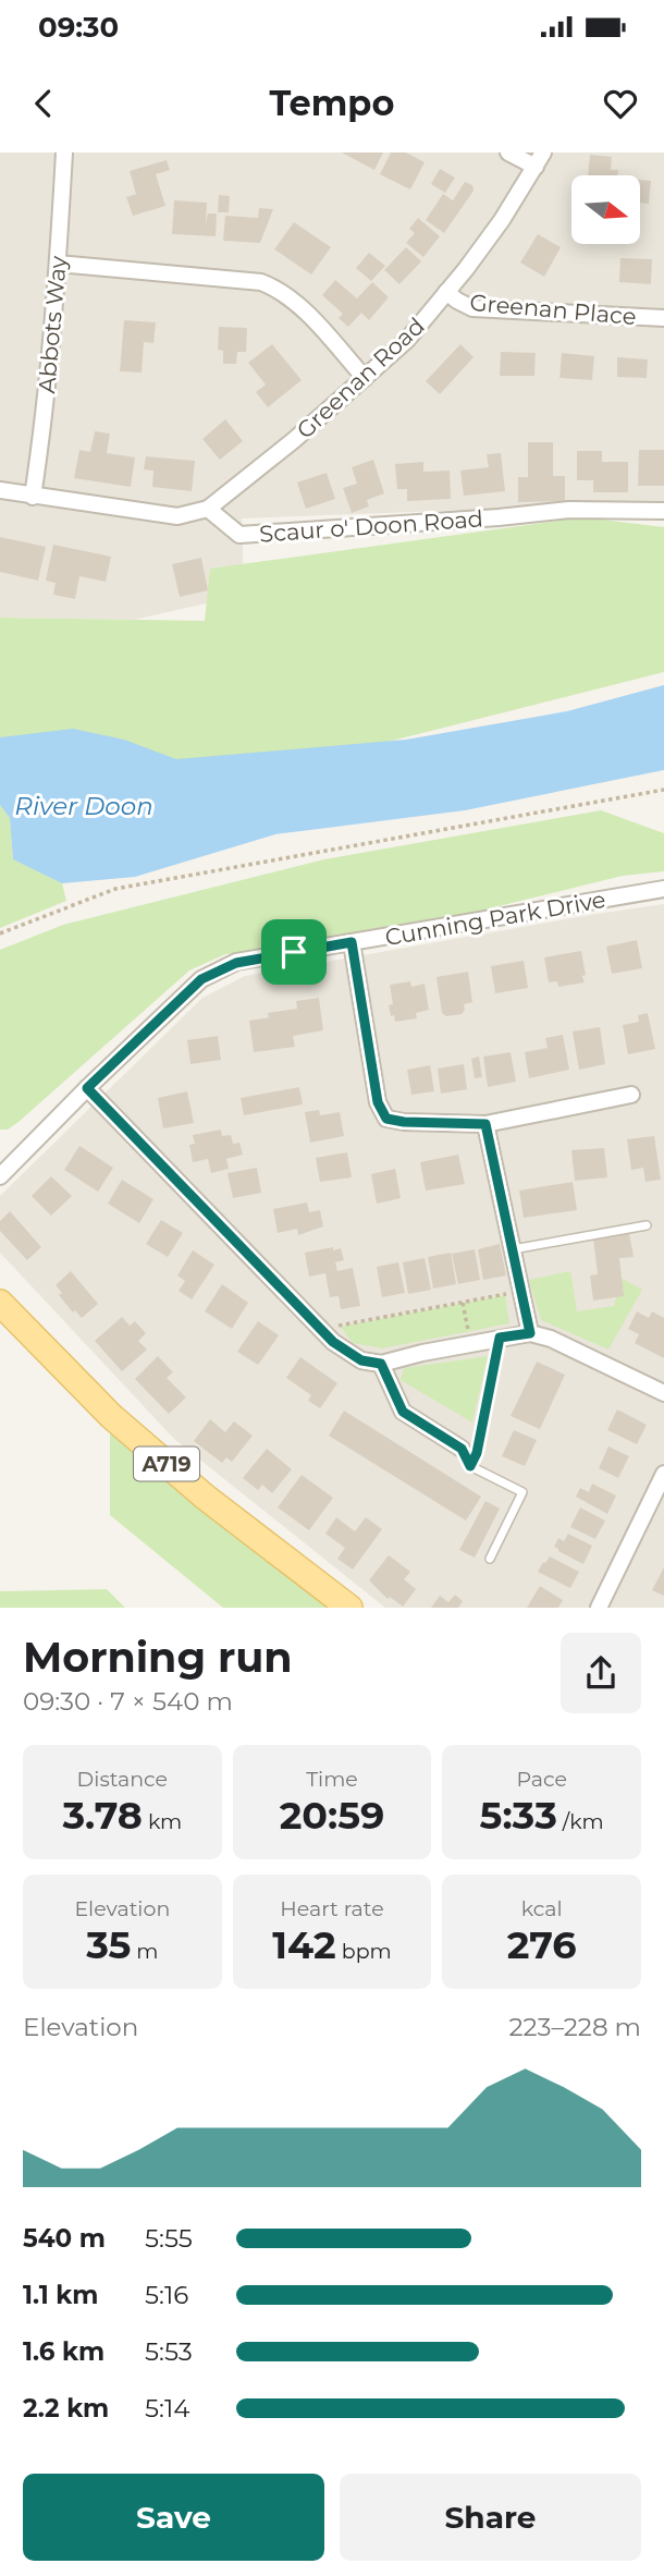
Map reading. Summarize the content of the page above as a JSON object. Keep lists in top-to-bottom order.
{
  "streets": {
    "main road": ["A719"],
    "street": [
      "Greenan Place",
      "Abbots Way",
      "Greenan Road",
      "Scaur o' Doon Road",
      "Cunning Park Drive"
    ]
  },
  "crossings": [
    ["Greenan Place", "Greenan Road"],
    ["Greenan Road", "Scaur o' Doon Road"]
  ],
  "water": ["River Doon"],
  "north": "right",
  "page": {
    "status": "09:30",
    "header": "Tempo",
    "heading": ["Morning run", "09:30 · 7 × 540 m"],
    "stats": [
      ["Distance", "3.78 km"],
      ["Time", "20:59"],
      ["Pace", "5:33 /km"],
      ["Elevation", "35 m"],
      ["Heart rate", "142 bpm"],
      ["kcal", "276"]
    ],
    "chart": ["Elevation", "223–228 m"],
    "list": [
      {
        "name": "540 m",
        "note": "5:55"
      },
      {
        "name": "1.1 km",
        "note": "5:16"
      },
      {
        "name": "1.6 km",
        "note": "5:53"
      },
      {
        "name": "2.2 km",
        "note": "5:14"
      }
    ],
    "buttons": ["Save", "Share"]
  }
}
